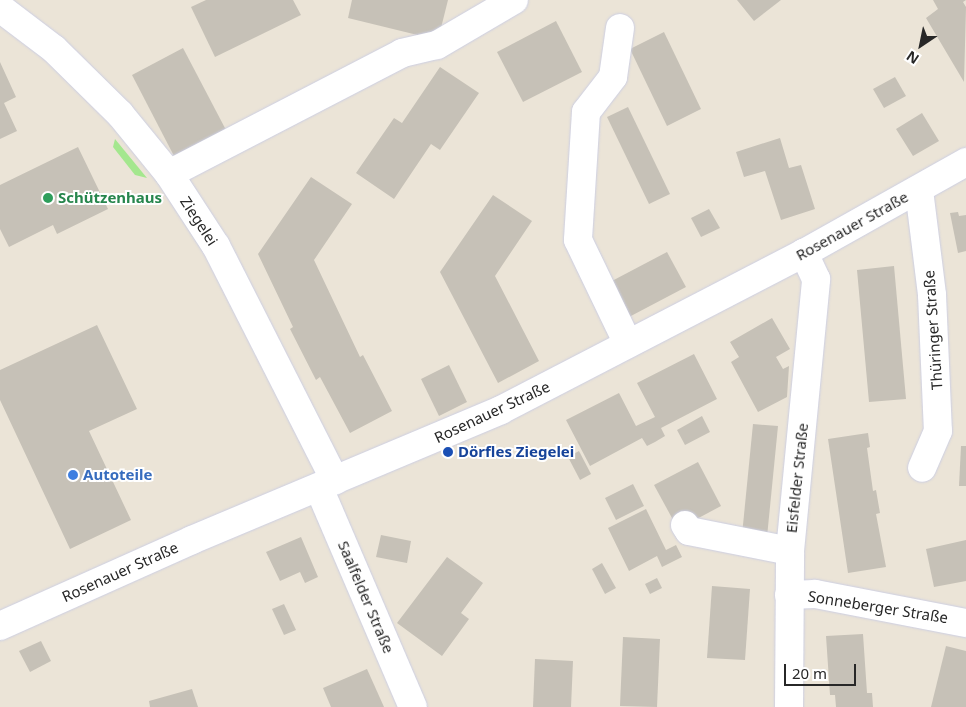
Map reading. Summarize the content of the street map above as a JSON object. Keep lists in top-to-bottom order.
{
  "streets": {
    "street": [
      "Ziegelei",
      "Rosenauer Straße",
      "Thüringer Straße",
      "Eisfelder Straße",
      "Saalfelder Straße",
      "Sonneberger Straße"
    ]
  },
  "crossings": [
    ["Ziegelei", "Rosenauer Straße"],
    ["Ziegelei", "Saalfelder Straße"],
    ["Rosenauer Straße", "Thüringer Straße"],
    ["Rosenauer Straße", "Eisfelder Straße"],
    ["Rosenauer Straße", "Saalfelder Straße"],
    ["Eisfelder Straße", "Sonneberger Straße"]
  ],
  "places": ["Schützenhaus", "Dörfles Ziegelei", "Autoteile"],
  "scale_bar": "20 m",
  "north": "bottom left"
}
